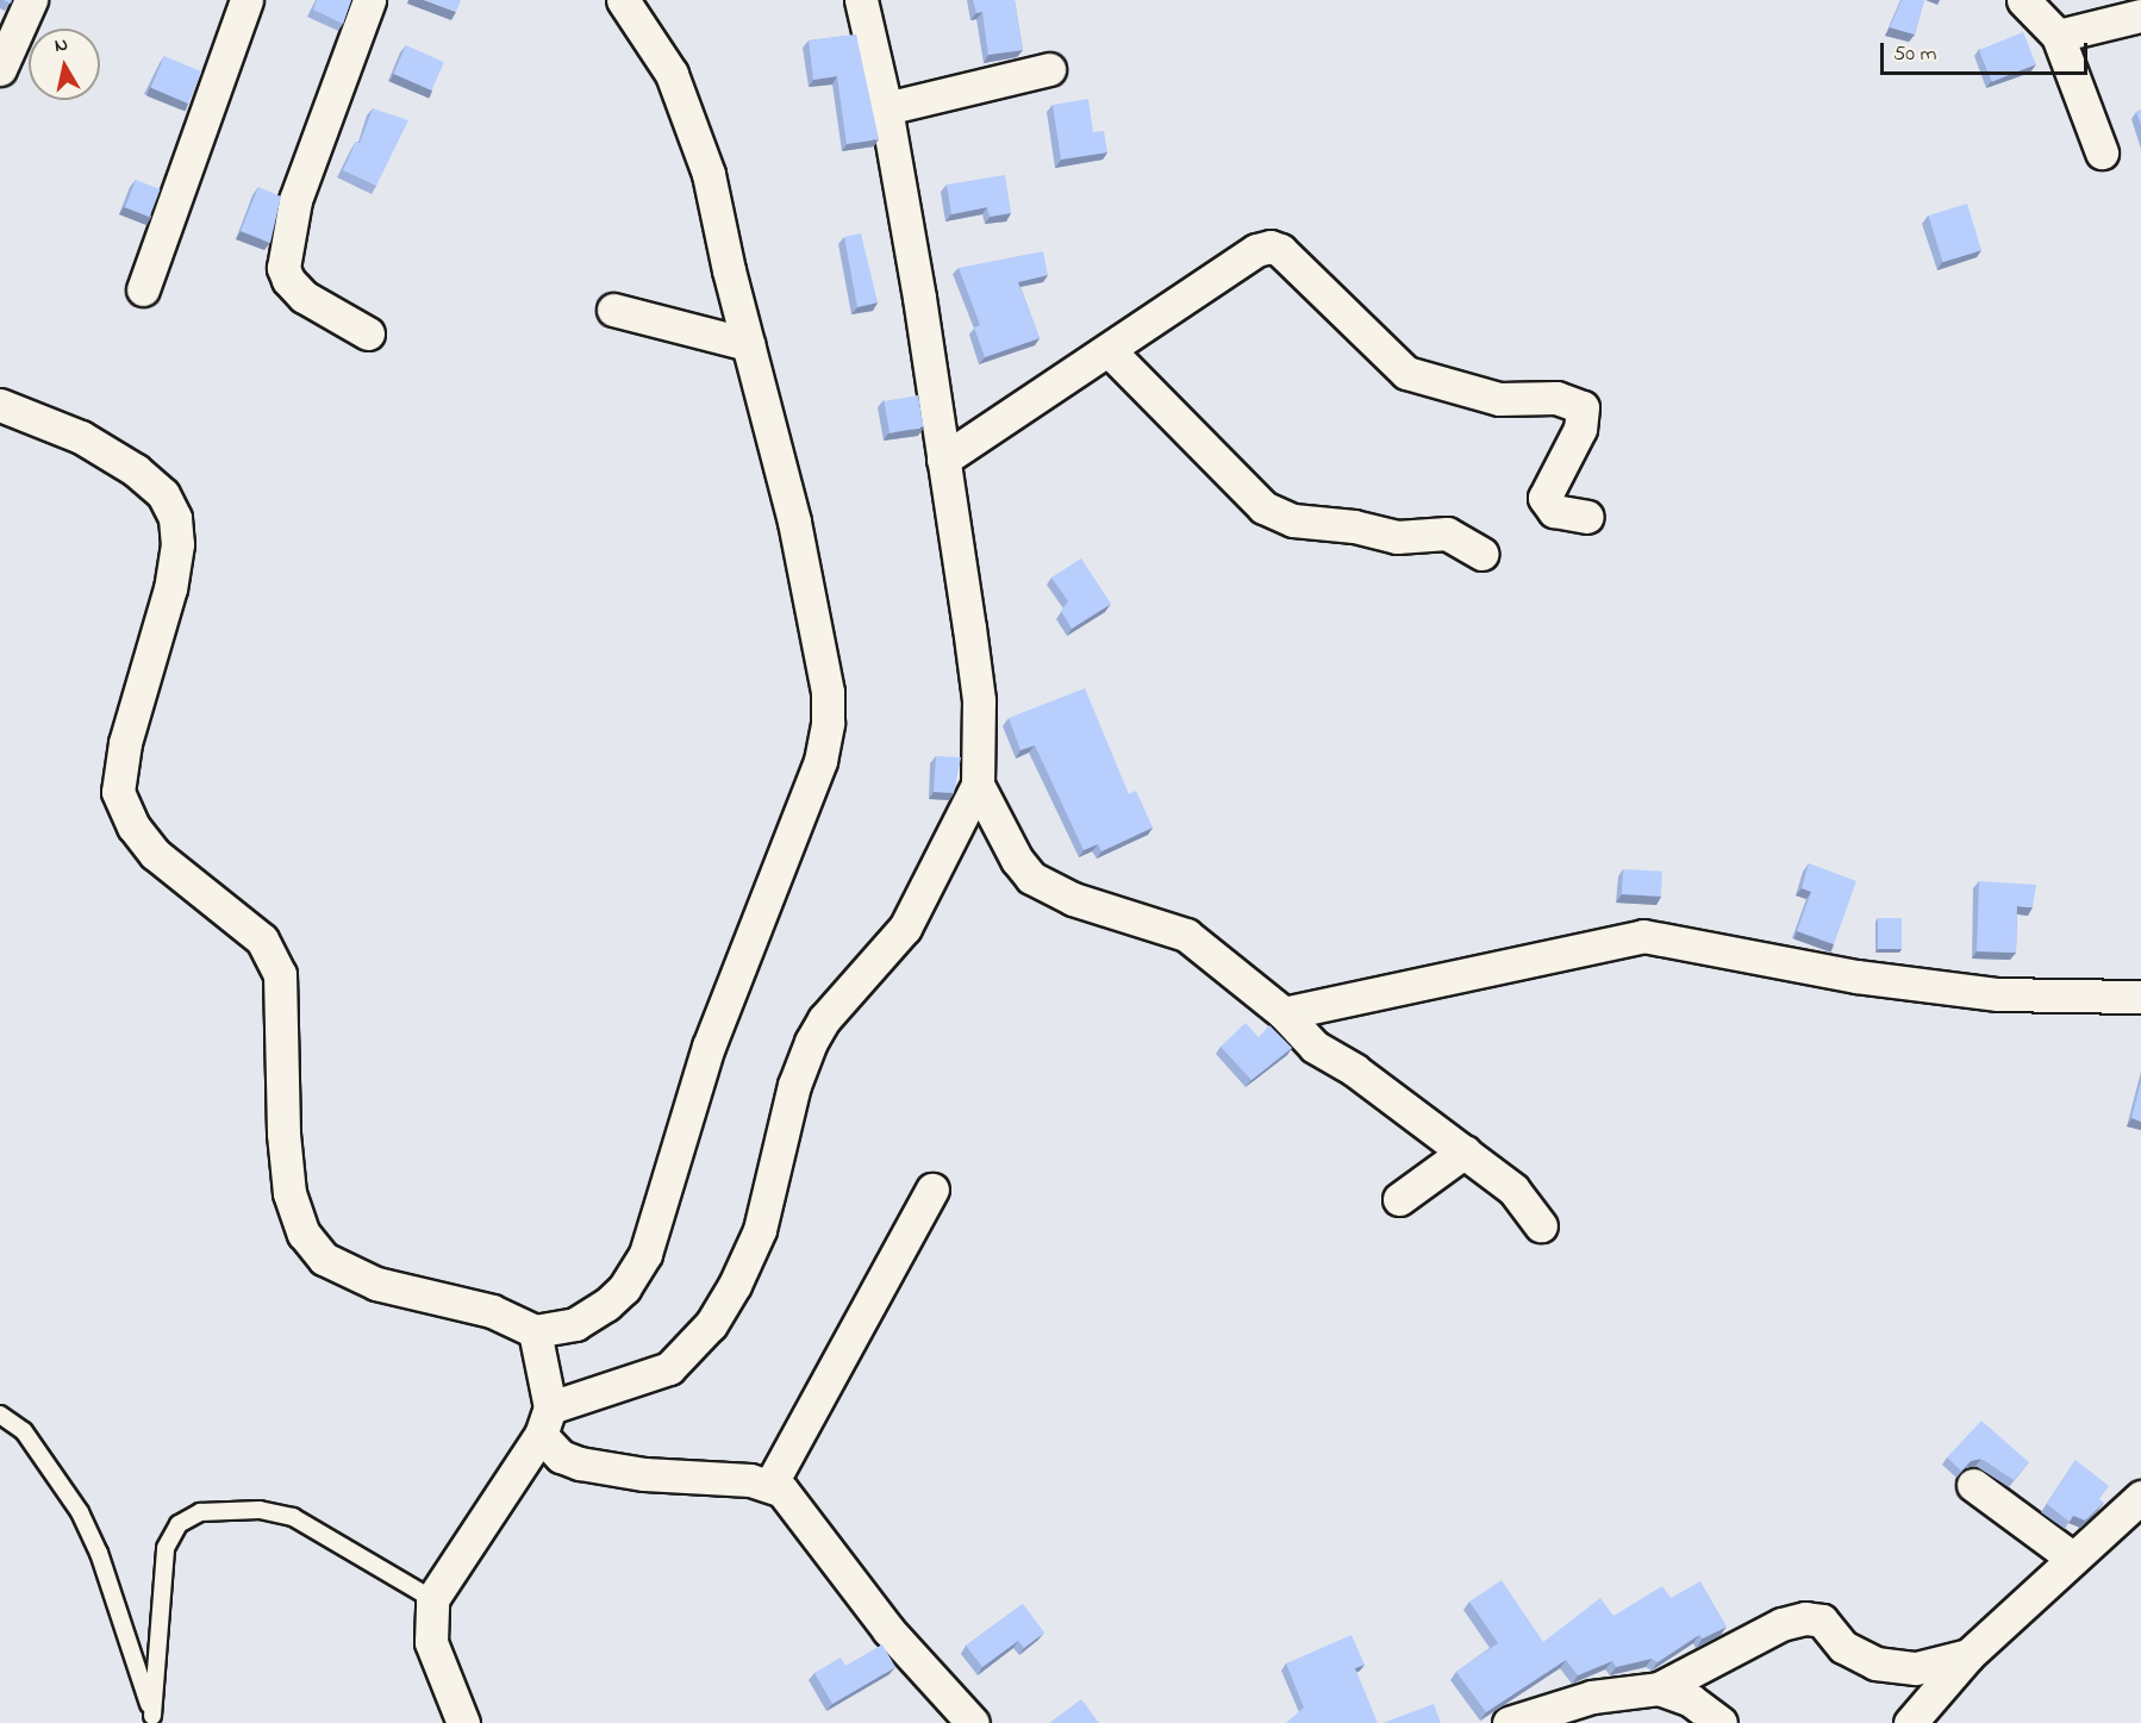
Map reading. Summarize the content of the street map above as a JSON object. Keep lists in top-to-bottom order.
{
  "scale_bar": "50 m",
  "north": "top"
}
